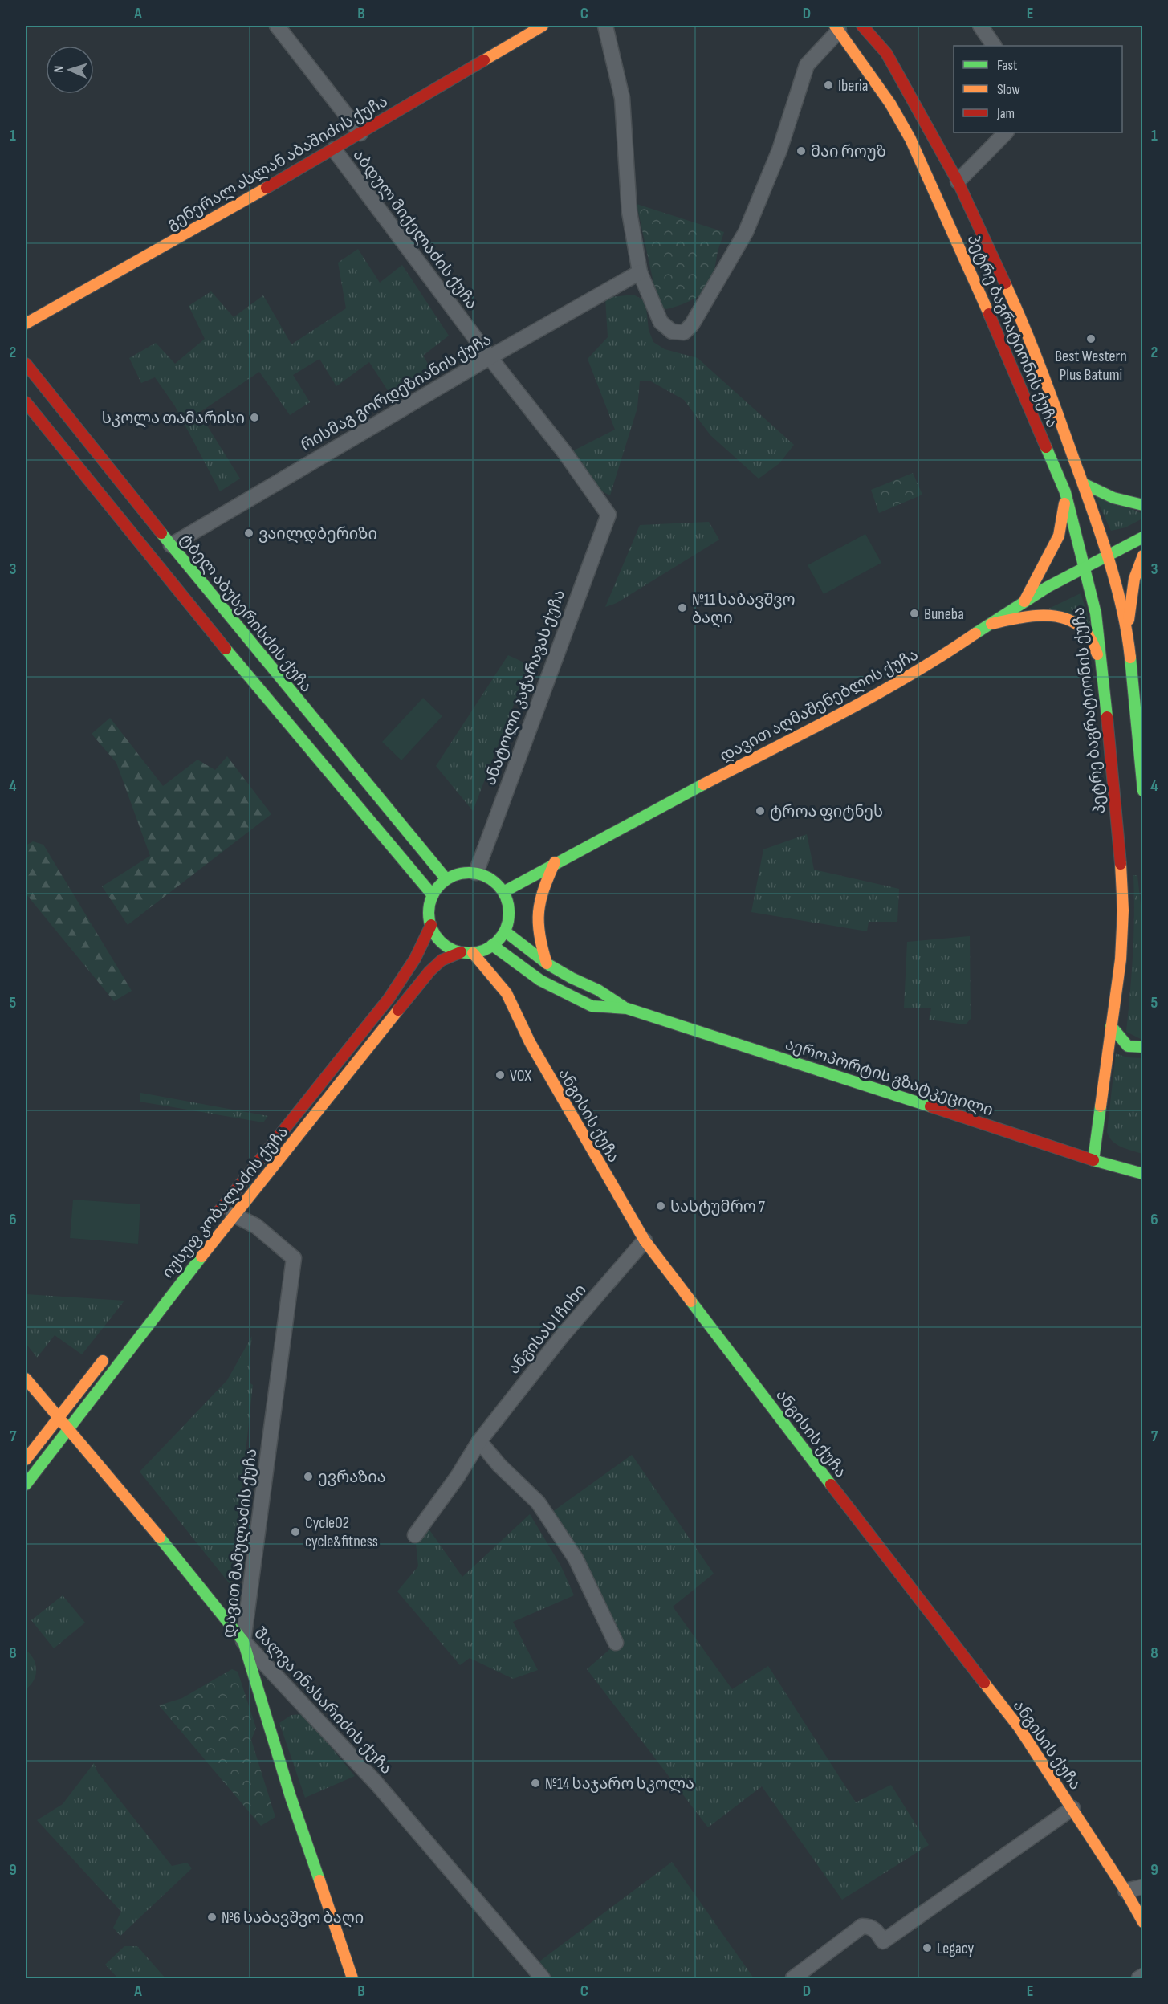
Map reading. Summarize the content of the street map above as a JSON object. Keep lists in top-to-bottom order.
{
  "streets": {
    "main road": [
      "გენერალ ასლან აბაშიძის ქუჩა",
      "პეტრე ბაგრატიონის ქუჩა",
      "ტბელ აბუსერისძის ქუჩა",
      "დავით აღმაშენებლის ქუჩა",
      "აეროპორტის გზატკეცილი",
      "ანგისის ქუჩა",
      "იუსუფ კობალაძის ქუჩა",
      "დავით მამულაძის ქუჩა",
      "შალვა ინასარიძის ქუჩა"
    ],
    "street": [
      "აბდულ მიქელაძის ქუჩა",
      "რისმაგ გორდეზიანის ქუჩა",
      "ანატოლი კაჭარავას ქუჩა",
      "ანგისას I ჩიხი"
    ]
  },
  "crossings": [
    ["გენერალ ასლან აბაშიძის ქუჩა", "აბდულ მიქელაძის ქუჩა"],
    ["აბდულ მიქელაძის ქუჩა", "რისმაგ გორდეზიანის ქუჩა"],
    ["აბდულ მიქელაძის ქუჩა", "ანატოლი კაჭარავას ქუჩა"],
    ["პეტრე ბაგრატიონის ქუჩა", "დავით აღმაშენებლის ქუჩა"],
    ["პეტრე ბაგრატიონის ქუჩა", "აეროპორტის გზატკეცილი"],
    ["რისმაგ გორდეზიანის ქუჩა", "ტბელ აბუსერისძის ქუჩა"],
    ["ტბელ აბუსერისძის ქუჩა", "ანატოლი კაჭარავას ქუჩა"],
    ["ტბელ აბუსერისძის ქუჩა", "დავით აღმაშენებლის ქუჩა"],
    ["ტბელ აბუსერისძის ქუჩა", "აეროპორტის გზატკეცილი"],
    ["ტბელ აბუსერისძის ქუჩა", "ანგისის ქუჩა"],
    ["ტბელ აბუსერისძის ქუჩა", "იუსუფ კობალაძის ქუჩა"],
    ["ანატოლი კაჭარავას ქუჩა", "დავით აღმაშენებლის ქუჩა"],
    ["ანატოლი კაჭარავას ქუჩა", "აეროპორტის გზატკეცილი"],
    ["ანატოლი კაჭარავას ქუჩა", "ანგისის ქუჩა"],
    ["ანატოლი კაჭარავას ქუჩა", "იუსუფ კობალაძის ქუჩა"],
    ["დავით აღმაშენებლის ქუჩა", "აეროპორტის გზატკეცილი"],
    ["დავით აღმაშენებლის ქუჩა", "ანგისის ქუჩა"],
    ["დავით აღმაშენებლის ქუჩა", "იუსუფ კობალაძის ქუჩა"],
    ["აეროპორტის გზატკეცილი", "ანგისის ქუჩა"],
    ["აეროპორტის გზატკეცილი", "იუსუფ კობალაძის ქუჩა"],
    ["ანგისის ქუჩა", "იუსუფ კობალაძის ქუჩა"],
    ["ანგისის ქუჩა", "ანგისას I ჩიხი"],
    ["იუსუფ კობალაძის ქუჩა", "დავით მამულაძის ქუჩა"],
    ["იუსუფ კობალაძის ქუჩა", "შალვა ინასარიძის ქუჩა"],
    ["დავით მამულაძის ქუჩა", "შალვა ინასარიძის ქუჩა"]
  ],
  "places": [
    "Iberia",
    "მაი როუზ",
    "Best Western Plus Batumi",
    "სკოლა თამარისი",
    "ვაილდბერიზი",
    "№11 საბავშვო ბაღი",
    "Buneba",
    "ტროა ფიტნეს",
    "VOX",
    "სასტუმრო 7",
    "ევრაზია",
    "CycleO2 cycle&fitness",
    "№14 საჯარო სკოლა",
    "№6 საბავშვო ბაღი",
    "Legacy"
  ],
  "legend": ["Fast", "Slow", "Jam"],
  "north": "left",
  "grid": {
    "columns": [
      "A",
      "B",
      "C",
      "D",
      "E"
    ],
    "rows": [
      "1",
      "2",
      "3",
      "4",
      "5",
      "6",
      "7",
      "8",
      "9"
    ]
  }
}
